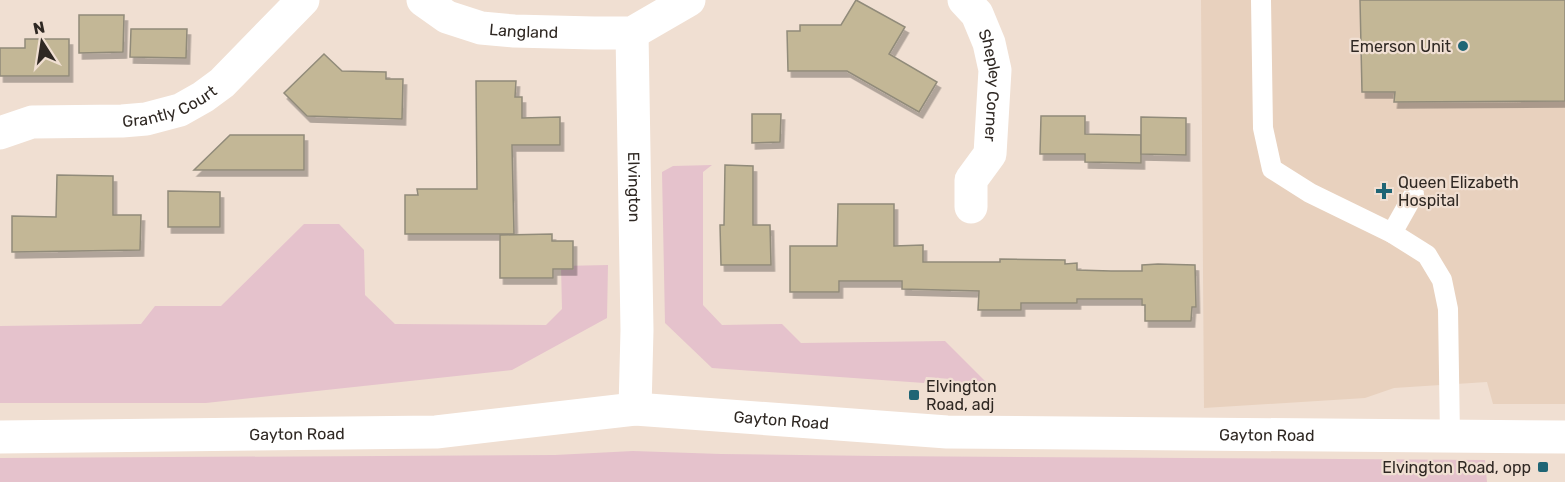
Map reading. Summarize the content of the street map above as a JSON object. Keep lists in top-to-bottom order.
{
  "streets": {
    "main road": [
      "Langland",
      "Shepley Corner",
      "Grantly Court",
      "Elvington",
      "Gayton Road"
    ]
  },
  "crossings": [
    ["Langland", "Elvington"],
    ["Elvington", "Gayton Road"]
  ],
  "places": {
    "other": ["Emerson Unit"],
    "health": ["Queen Elizabeth Hospital"],
    "transit": ["Elvington Road, adj", "Elvington Road, opp"]
  },
  "north": "top"
}
